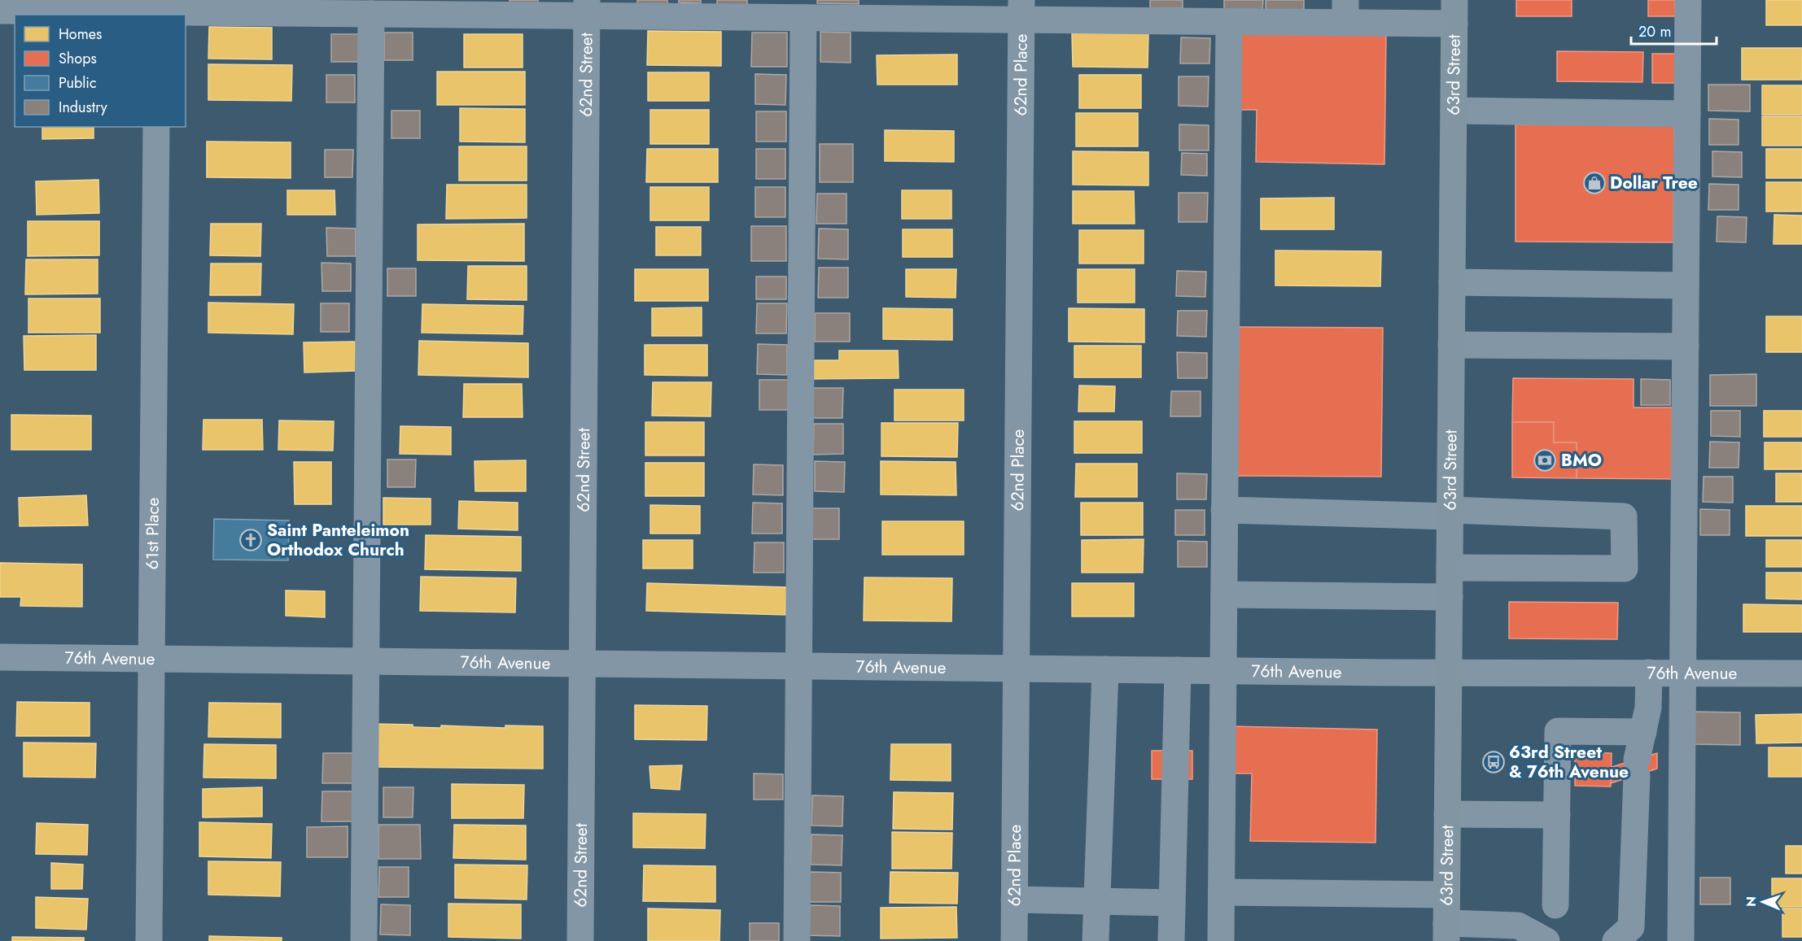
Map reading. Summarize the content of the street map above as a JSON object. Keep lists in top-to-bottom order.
{
  "streets": {
    "main road": ["63rd Street"],
    "street": [
      "62nd Street",
      "62nd Place",
      "61st Place",
      "76th Avenue"
    ]
  },
  "crossings": [
    ["62nd Street", "76th Avenue"],
    ["62nd Place", "76th Avenue"],
    ["63rd Street", "76th Avenue"],
    ["61st Place", "76th Avenue"]
  ],
  "places": {
    "shop": ["Dollar Tree"],
    "bank": ["BMO"],
    "church": ["Saint Panteleimon Orthodox Church"],
    "bus stop": ["63rd Street & 76th Avenue"]
  },
  "legend": [
    "Homes",
    "Shops",
    "Public",
    "Industry"
  ],
  "scale_bar": "20 m",
  "north": "left"
}
